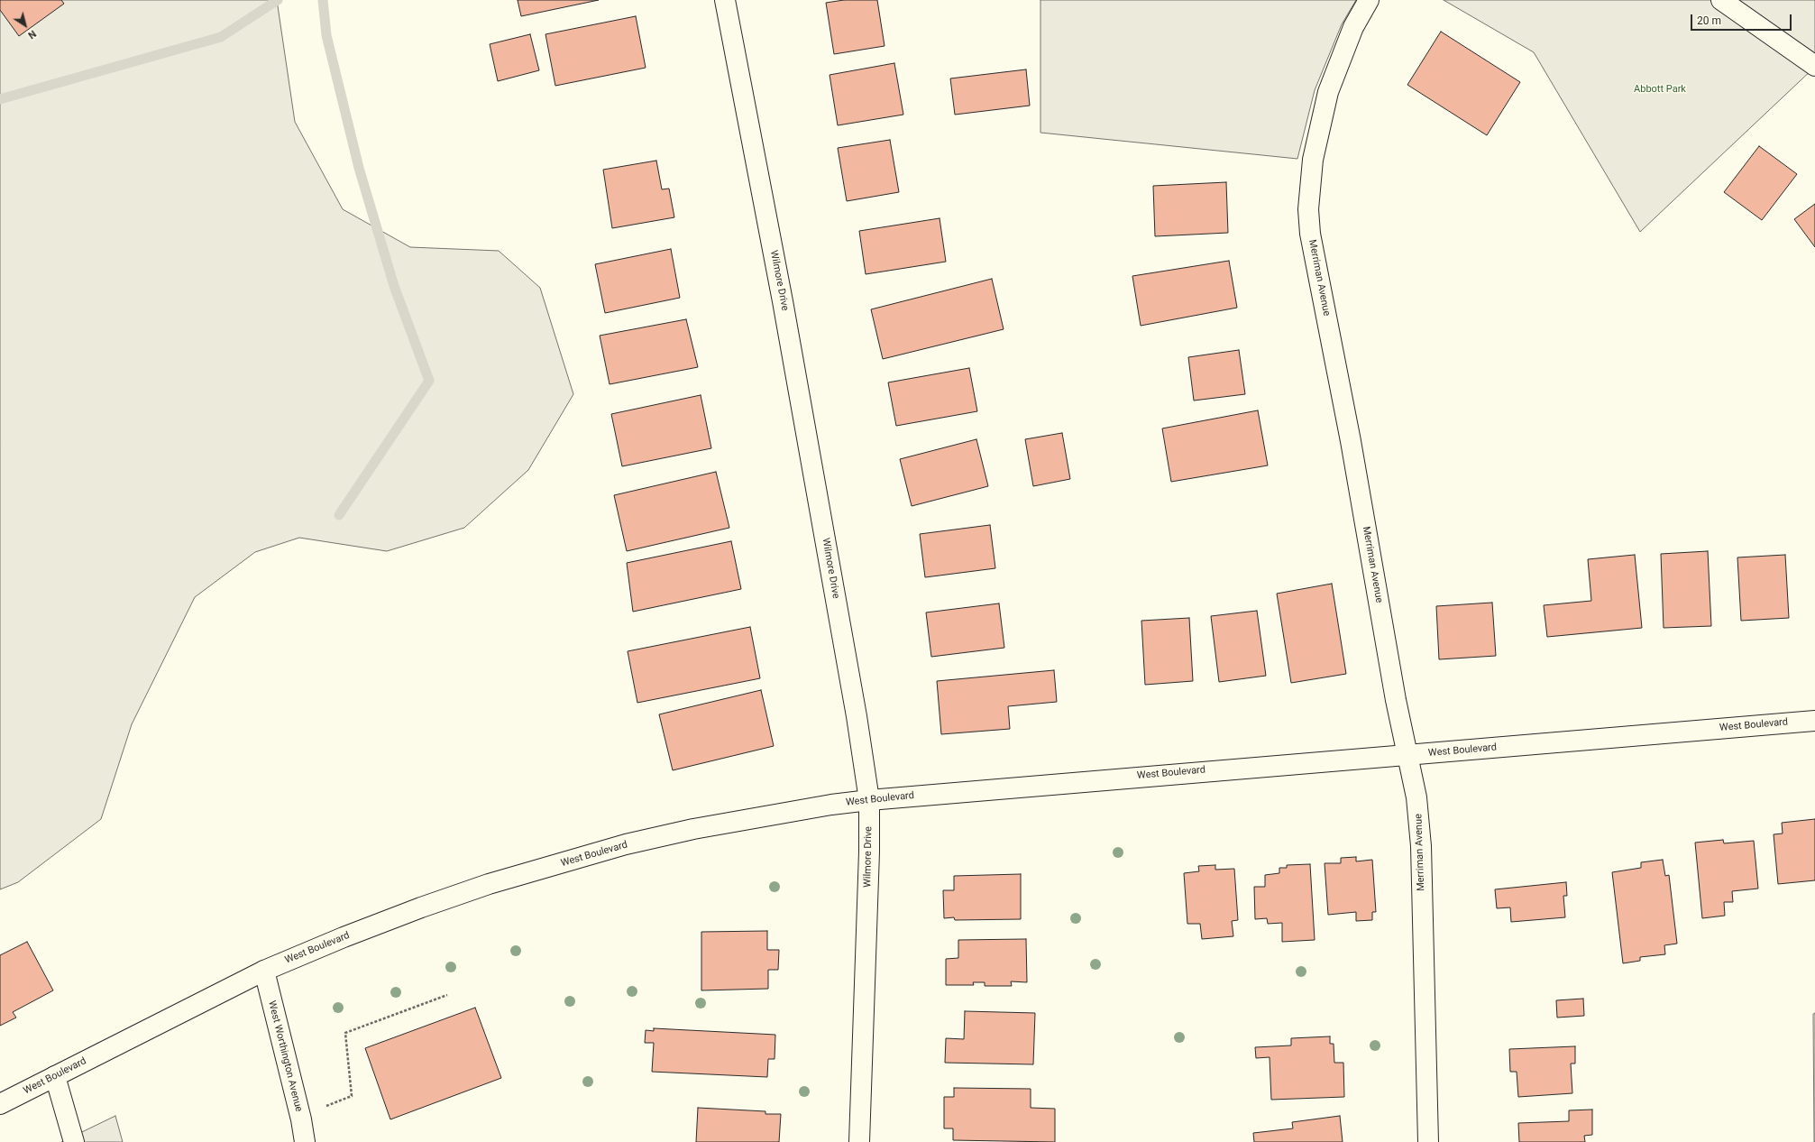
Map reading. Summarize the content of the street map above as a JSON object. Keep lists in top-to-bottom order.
{
  "streets": {
    "street": [
      "Merriman Avenue",
      "Wilmore Drive",
      "West Boulevard",
      "West Worthington Avenue"
    ]
  },
  "crossings": [
    ["Merriman Avenue", "West Boulevard"],
    ["Wilmore Drive", "West Boulevard"],
    ["West Boulevard", "West Worthington Avenue"]
  ],
  "parks": ["Abbott Park"],
  "scale_bar": "20 m",
  "north": "bottom right"
}
